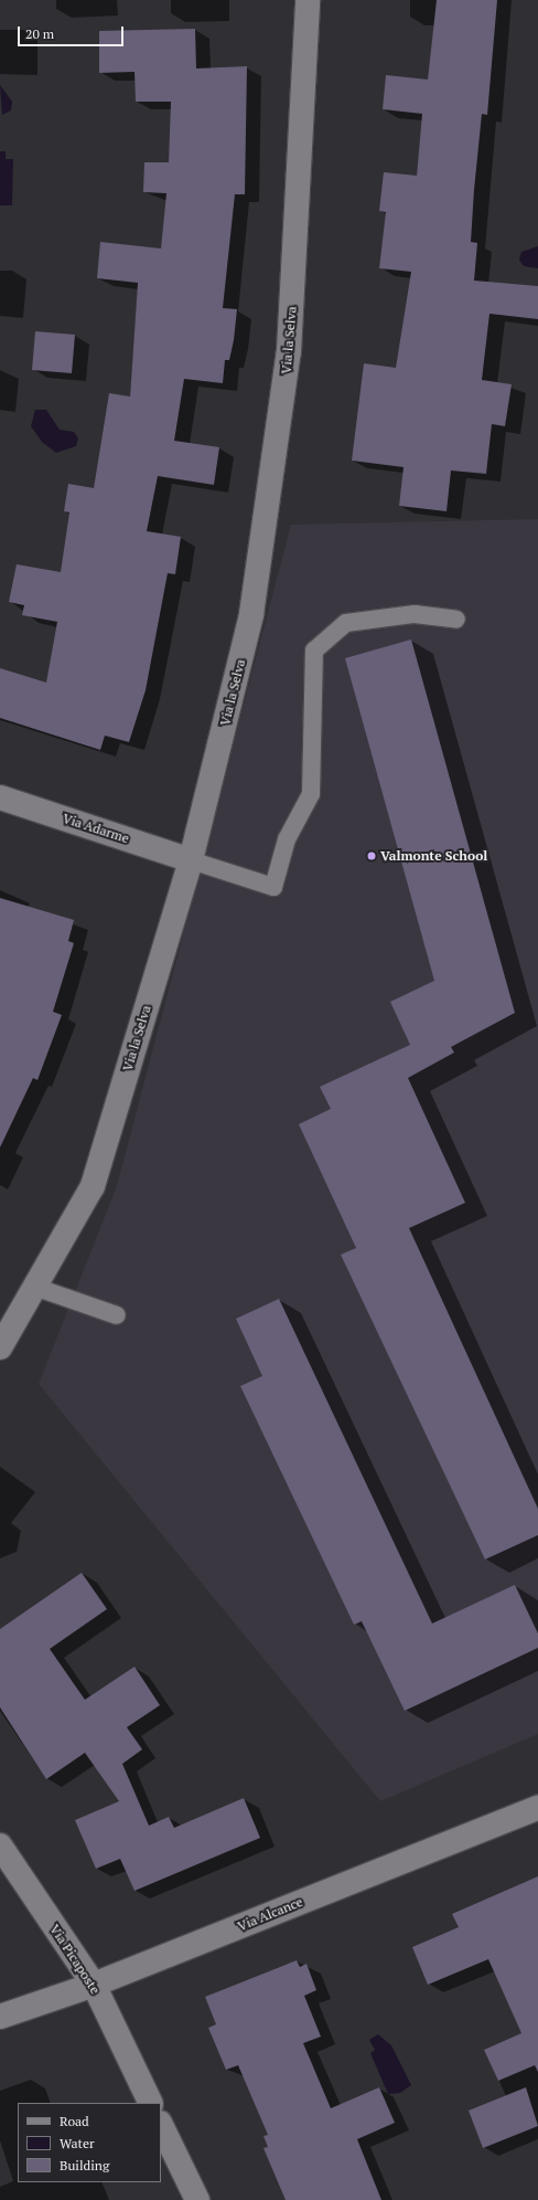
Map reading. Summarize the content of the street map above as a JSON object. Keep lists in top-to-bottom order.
{
  "streets": {
    "street": [
      "Via la Selva",
      "Via Adarme",
      "Via Alcance",
      "Via Picaposte"
    ]
  },
  "crossings": [
    ["Via la Selva", "Via Adarme"],
    ["Via Alcance", "Via Picaposte"]
  ],
  "places": ["Valmonte School"],
  "legend": ["Road", "Water", "Building"],
  "scale_bar": "20 m"
}
